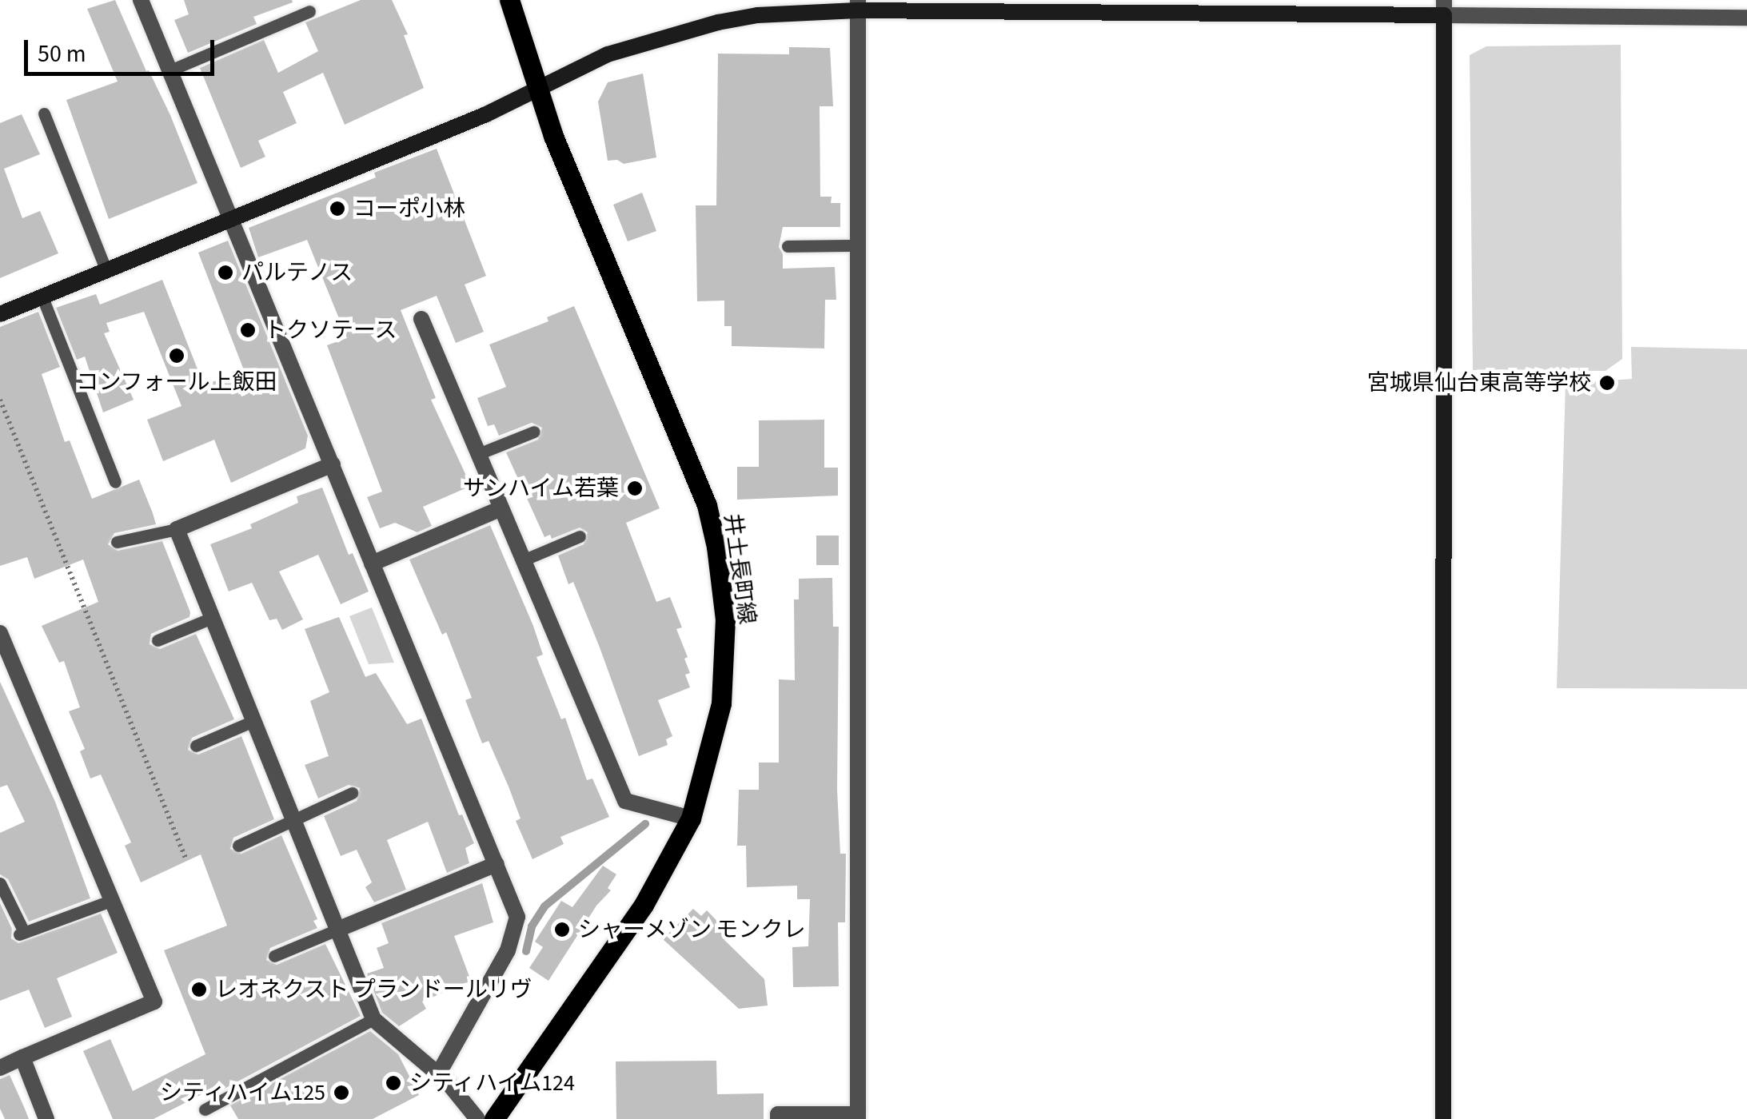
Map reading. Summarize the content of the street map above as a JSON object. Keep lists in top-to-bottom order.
{
  "streets": {
    "main road": ["井土長町線"]
  },
  "places": [
    "コーポ小林",
    "パルテノス",
    "トクソテース",
    "コンフォール上飯田",
    "宮城県仙台東高等学校",
    "サンハイム若葉",
    "シャーメゾン モンクレ",
    "レオネクスト プランドールリヴ",
    "シティハイム124",
    "シティハイム125"
  ],
  "scale_bar": "50 m"
}
